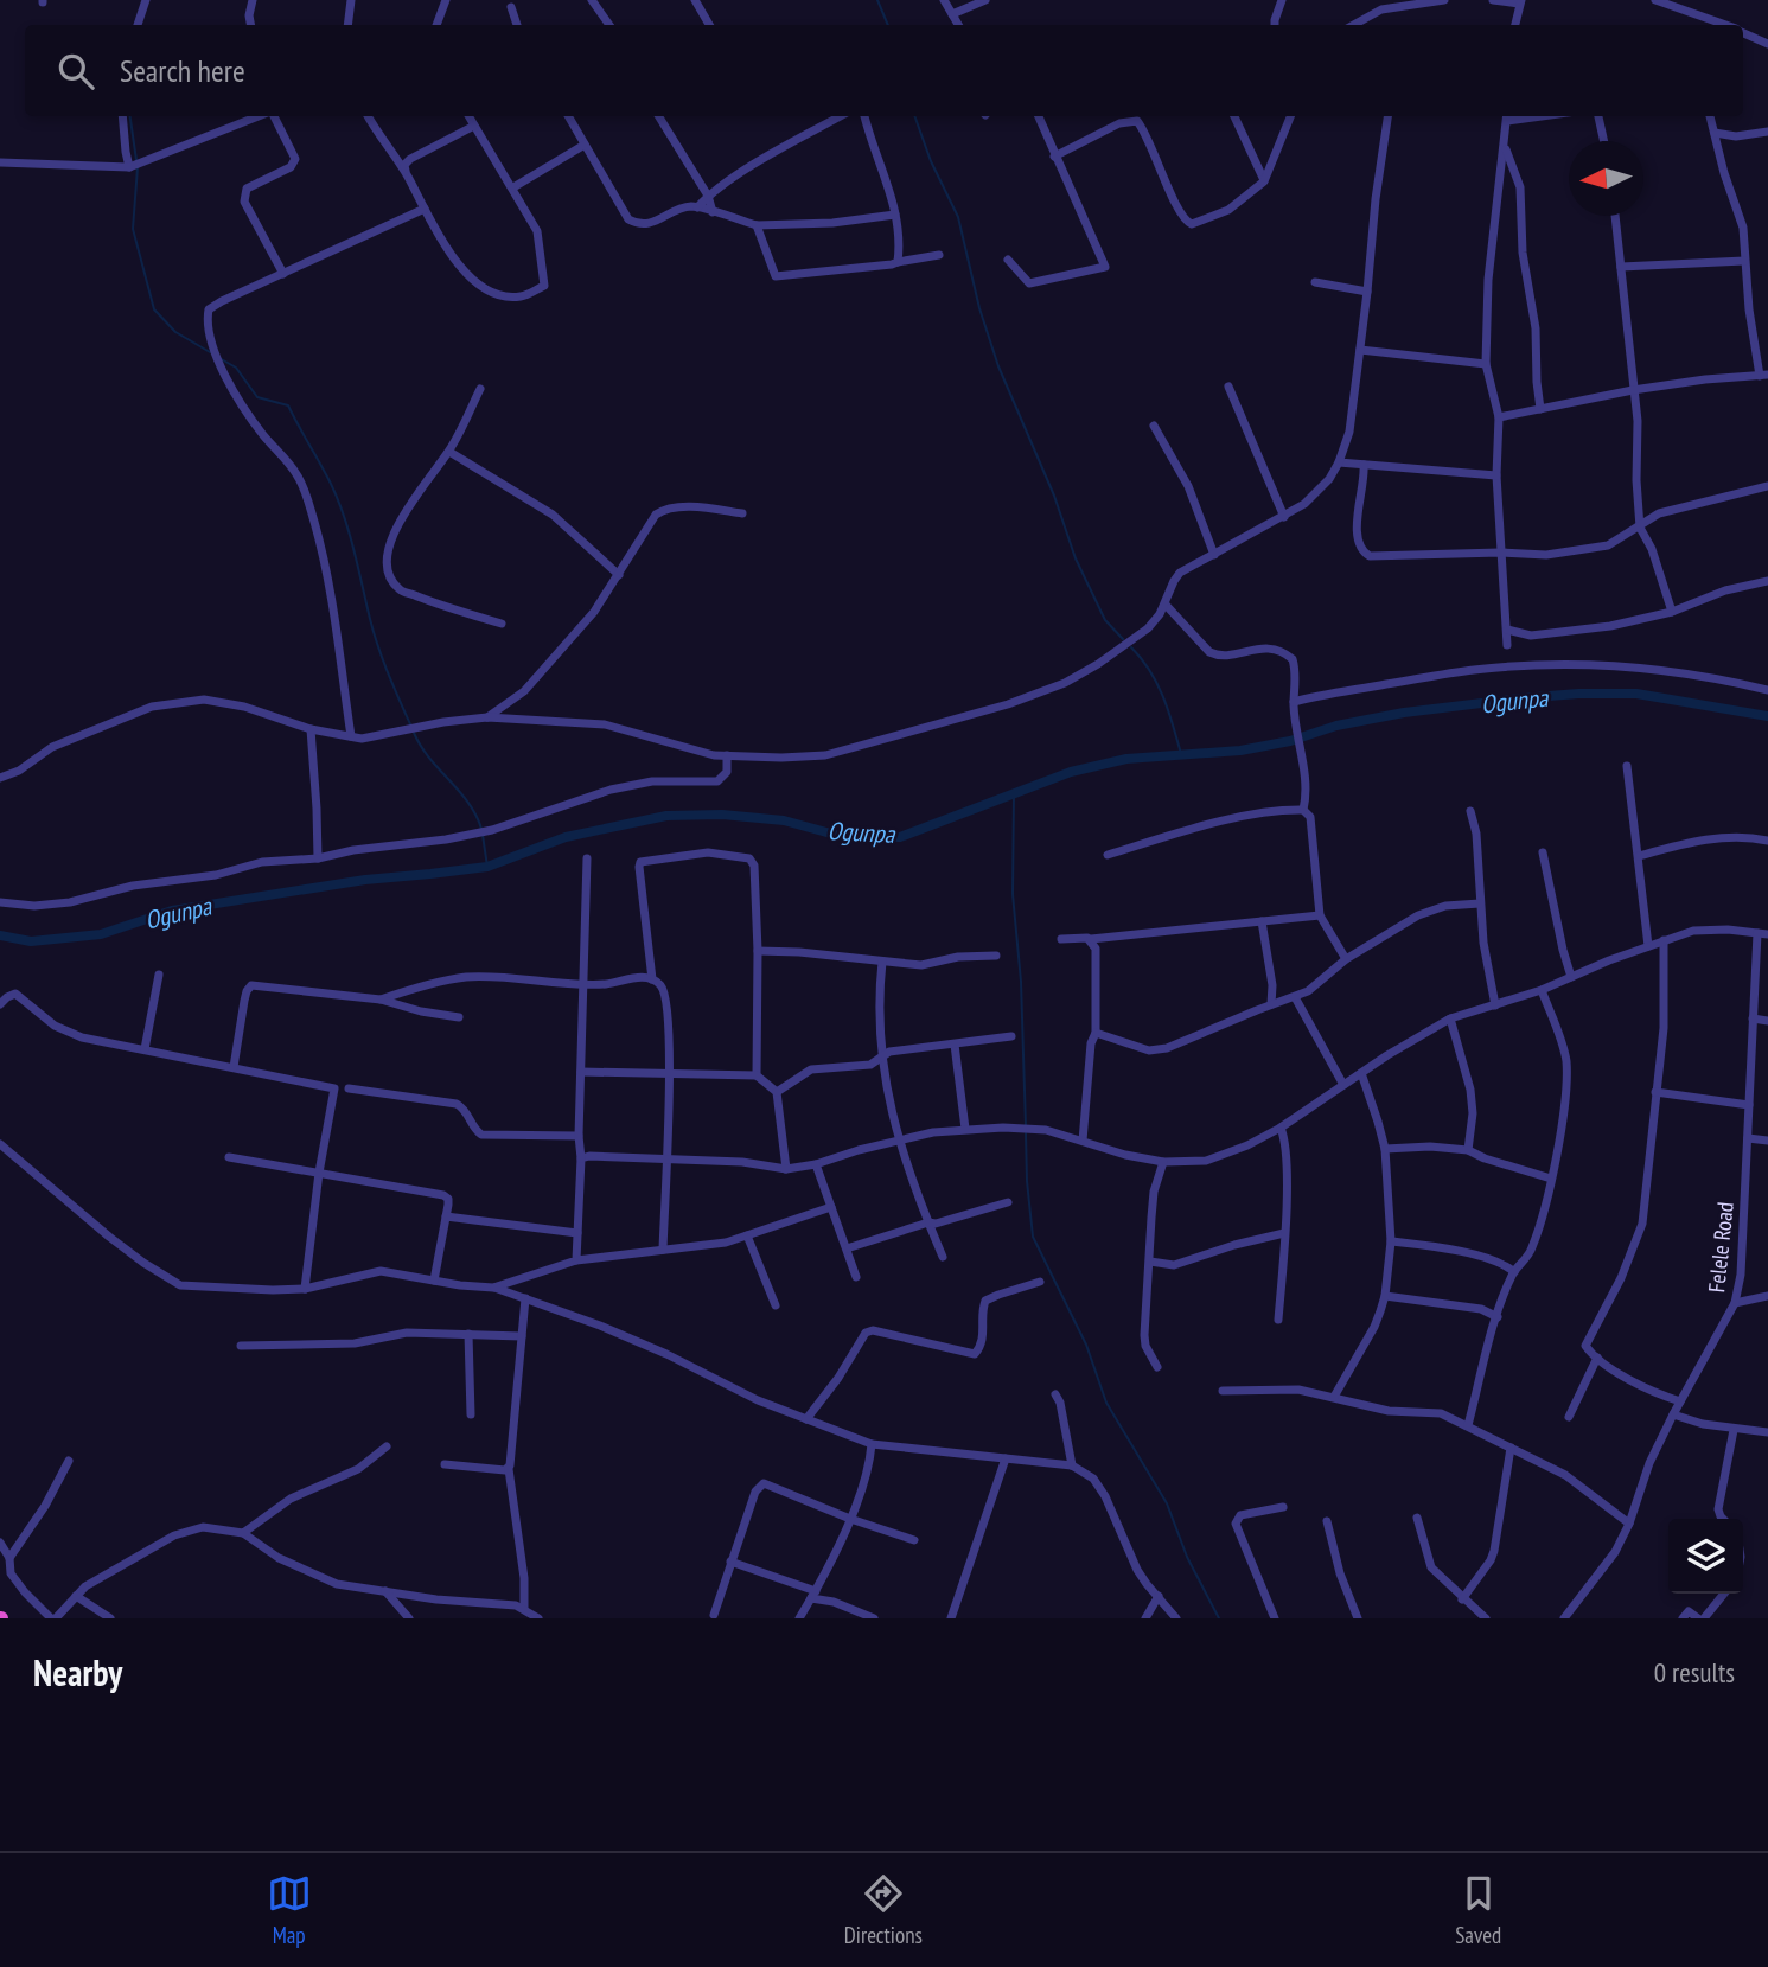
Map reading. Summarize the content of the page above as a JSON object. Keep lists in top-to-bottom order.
{
  "streets": {
    "street": ["Felele Road"]
  },
  "water": ["Ogunpa"],
  "north": "left",
  "page": {
    "search": "Search here",
    "heading": ["Nearby", "0 results"],
    "nav": ["Map", "Directions", "Saved"]
  }
}
